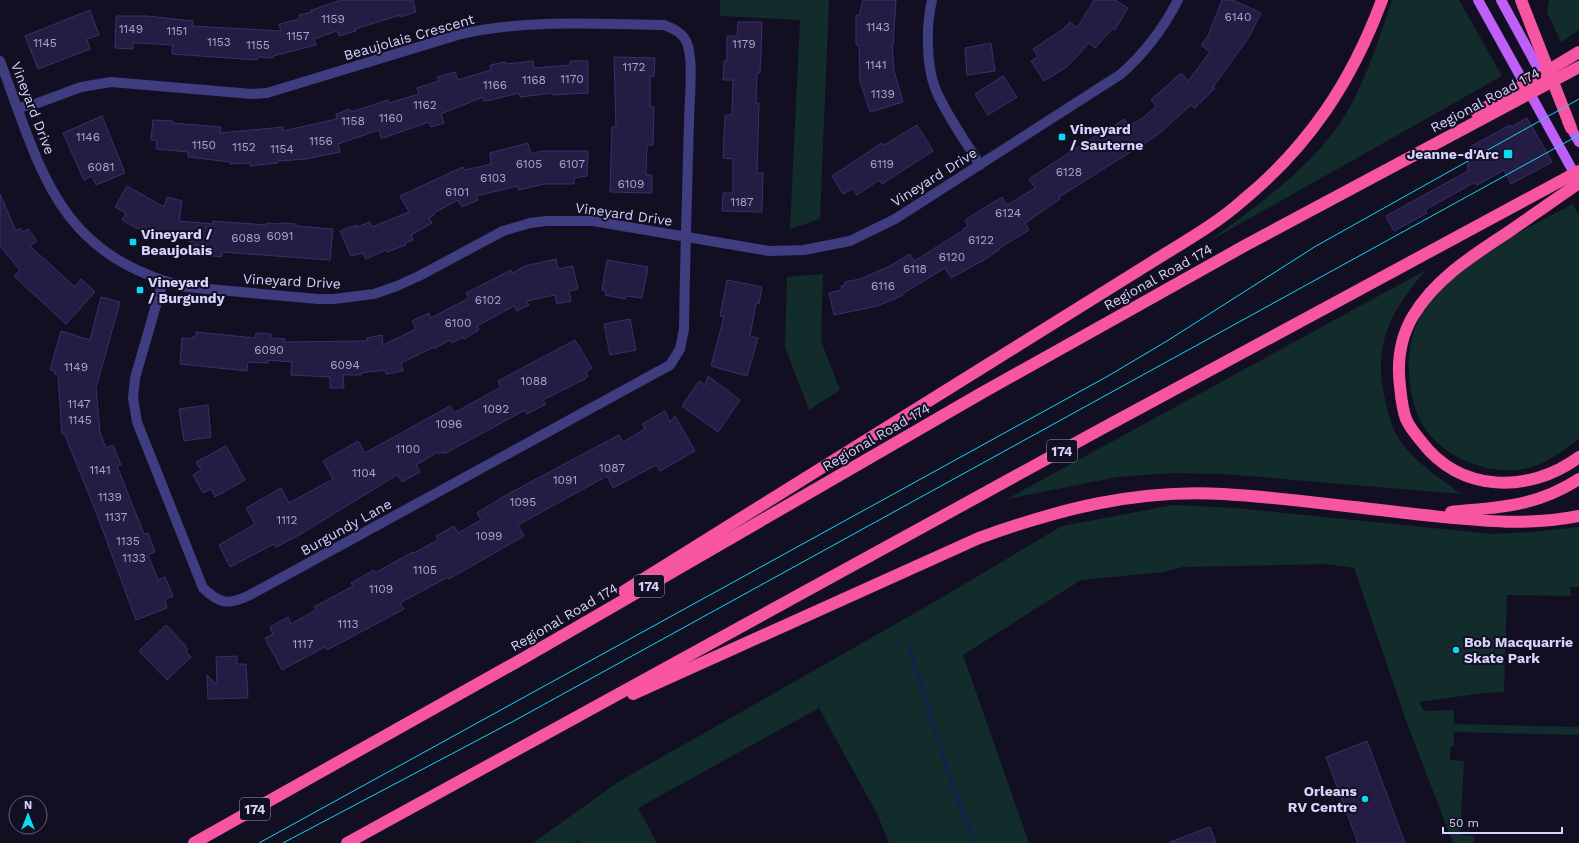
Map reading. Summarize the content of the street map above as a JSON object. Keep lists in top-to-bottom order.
{
  "streets": {
    "highway": ["Regional Road 174", "174"],
    "street": ["Beaujolais Crescent", "Vineyard Drive", "Burgundy Lane"]
  },
  "crossings": [
    ["Beaujolais Crescent", "Vineyard Drive"],
    ["Beaujolais Crescent", "Burgundy Lane"],
    ["Vineyard Drive", "Burgundy Lane"]
  ],
  "places": {
    "transit": [
      "Vineyard / Sauterne",
      "Jeanne-d'Arc",
      "Vineyard / Beaujolais",
      "Vineyard / Burgundy"
    ],
    "other": ["Bob Macquarrie Skate Park", "Orleans RV Centre"]
  },
  "house_numbers": [
    "6140",
    "1159",
    "1143",
    "1149",
    "1151",
    "1157",
    "1153",
    "1145",
    "1179",
    "1155",
    "1141",
    "1172",
    "1170",
    "1168",
    "1166",
    "1139",
    "1162",
    "1160",
    "1158",
    "1146",
    "1156",
    "1150",
    "1152",
    "1154",
    "6105",
    "6107",
    "6119",
    "6081",
    "6128",
    "6103",
    "6109",
    "6101",
    "1187",
    "6124",
    "6091",
    "6089",
    "6122",
    "6120",
    "6118",
    "6116",
    "6102",
    "6100",
    "6090",
    "6094",
    "1149",
    "1088",
    "1147",
    "1092",
    "1145",
    "1096",
    "1100",
    "1087",
    "1141",
    "1104",
    "1091",
    "1139",
    "1095",
    "1137",
    "1112",
    "1099",
    "1135",
    "1133",
    "1105",
    "1109",
    "1113",
    "1117"
  ],
  "scale_bar": "50 m",
  "north": "top"
}
